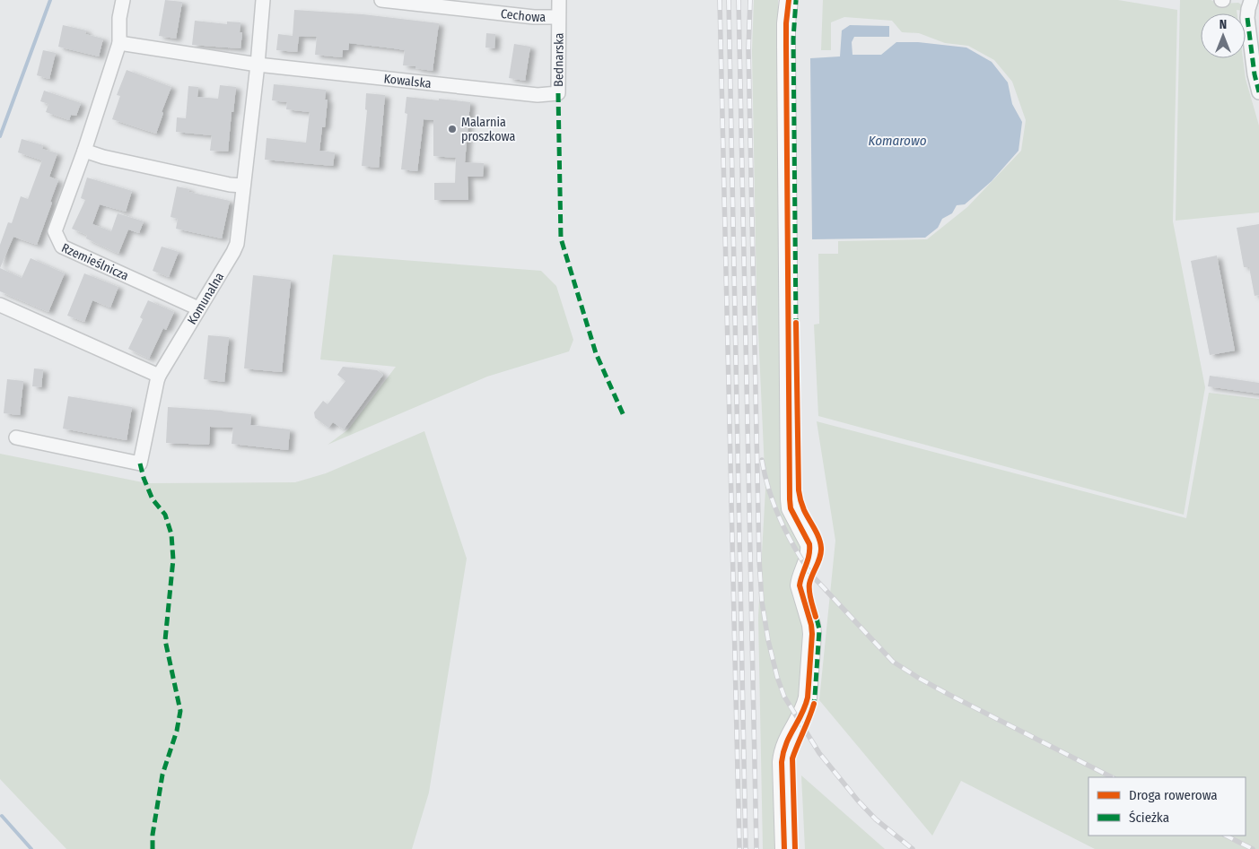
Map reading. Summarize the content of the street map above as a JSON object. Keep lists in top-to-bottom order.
{
  "streets": {
    "street": [
      "Cechowa",
      "Bednarska",
      "Kowalska",
      "Rzemieślnicza",
      "Komunalna"
    ]
  },
  "crossings": [
    ["Cechowa", "Bednarska"],
    ["Bednarska", "Kowalska"],
    ["Kowalska", "Komunalna"],
    ["Rzemieślnicza", "Komunalna"]
  ],
  "water": ["Komarowo"],
  "places": ["Malarnia proszkowa"],
  "legend": ["Droga rowerowa", "Ścieżka"],
  "north": "top"
}
